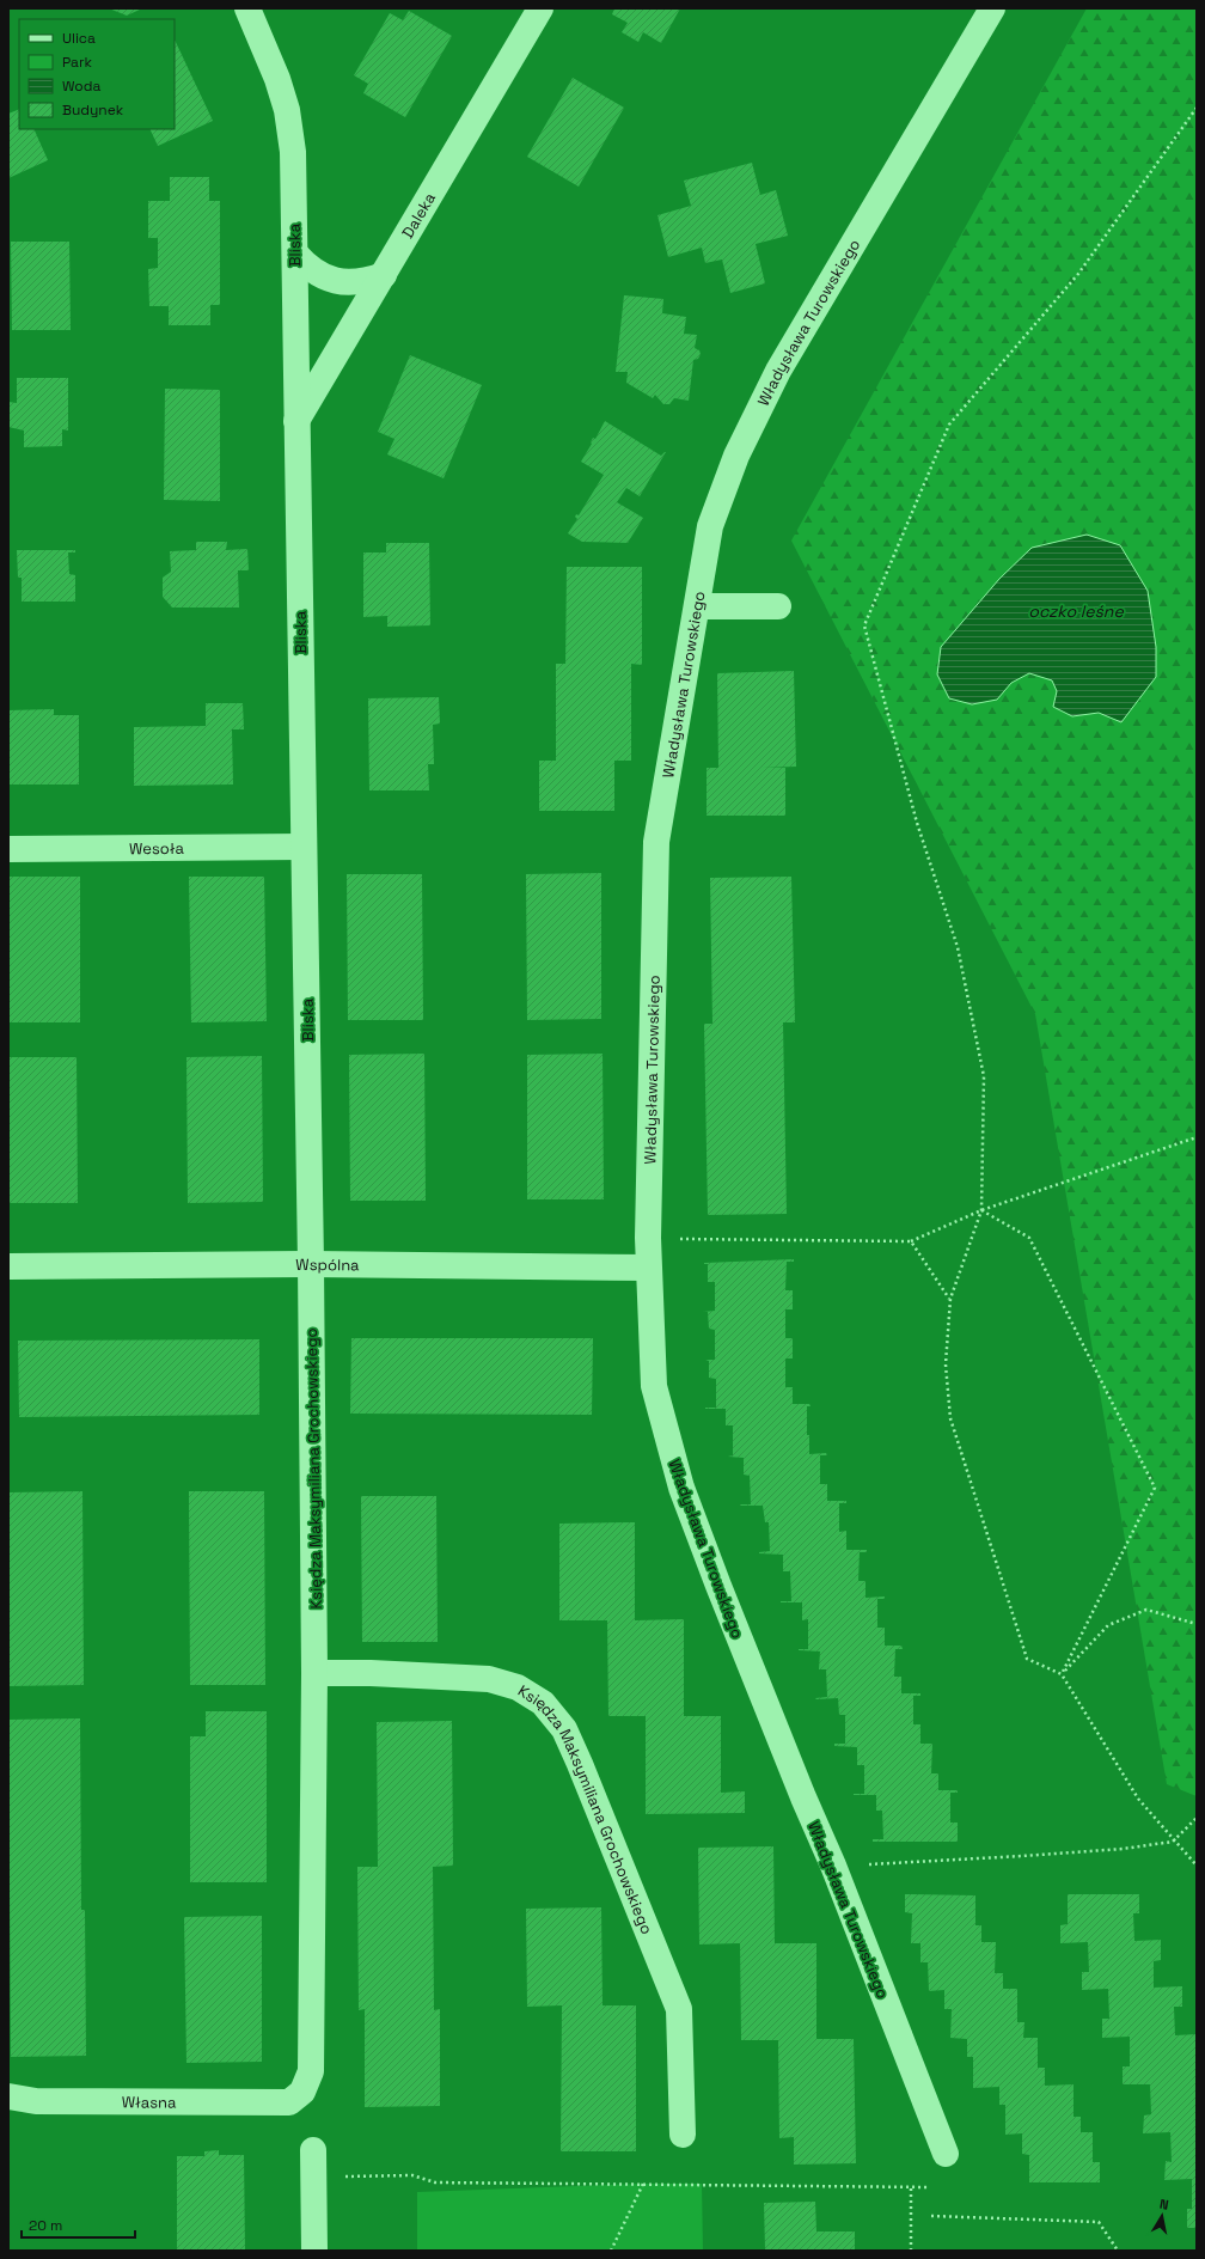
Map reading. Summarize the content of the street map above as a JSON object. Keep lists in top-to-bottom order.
{
  "streets": {
    "street": [
      "Daleka",
      "Bliska",
      "Władysława Turowskiego",
      "Wesoła",
      "Wspólna",
      "Księdza Maksymiliana Grochowskiego",
      "Własna"
    ]
  },
  "crossings": [
    ["Daleka", "Bliska"],
    ["Bliska", "Wesoła"],
    ["Bliska", "Wspólna"],
    ["Bliska", "Księdza Maksymiliana Grochowskiego"],
    ["Władysława Turowskiego", "Wspólna"],
    ["Wspólna", "Księdza Maksymiliana Grochowskiego"],
    ["Księdza Maksymiliana Grochowskiego", "Własna"]
  ],
  "water": ["oczko leśne"],
  "legend": [
    "Ulica",
    "Park",
    "Woda",
    "Budynek"
  ],
  "scale_bar": "20 m",
  "north": "top"
}
